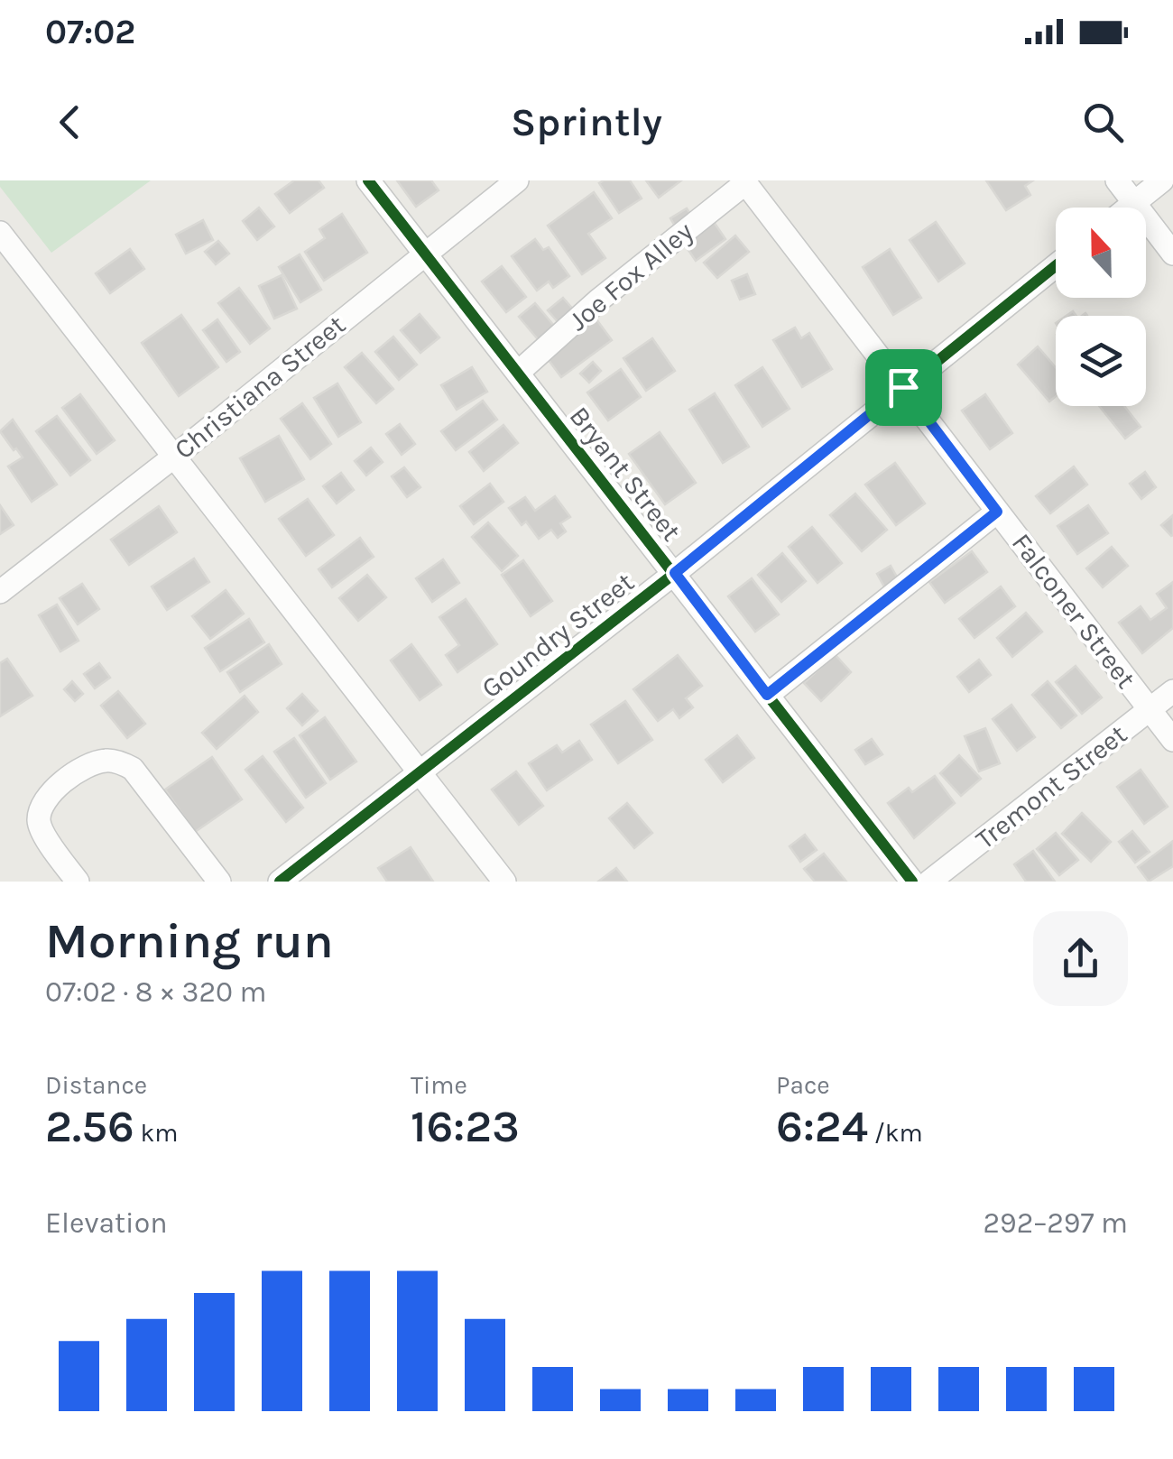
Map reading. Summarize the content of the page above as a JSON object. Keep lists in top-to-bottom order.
{
  "streets": {
    "street": [
      "Joe Fox Alley",
      "Christiana Street",
      "Bryant Street",
      "Falconer Street",
      "Goundry Street",
      "Tremont Street"
    ]
  },
  "crossings": [
    ["Joe Fox Alley", "Bryant Street"],
    ["Joe Fox Alley", "Falconer Street"],
    ["Christiana Street", "Bryant Street"],
    ["Bryant Street", "Goundry Street"],
    ["Falconer Street", "Goundry Street"],
    ["Falconer Street", "Tremont Street"]
  ],
  "north": "top",
  "page": {
    "status": "07:02",
    "header": "Sprintly",
    "heading": ["Morning run", "07:02 · 8 × 320 m"],
    "stats": [
      ["Distance", "2.56 km"],
      ["Time", "16:23"],
      ["Pace", "6:24 /km"]
    ],
    "chart": ["Elevation", "292–297 m"]
  }
}
